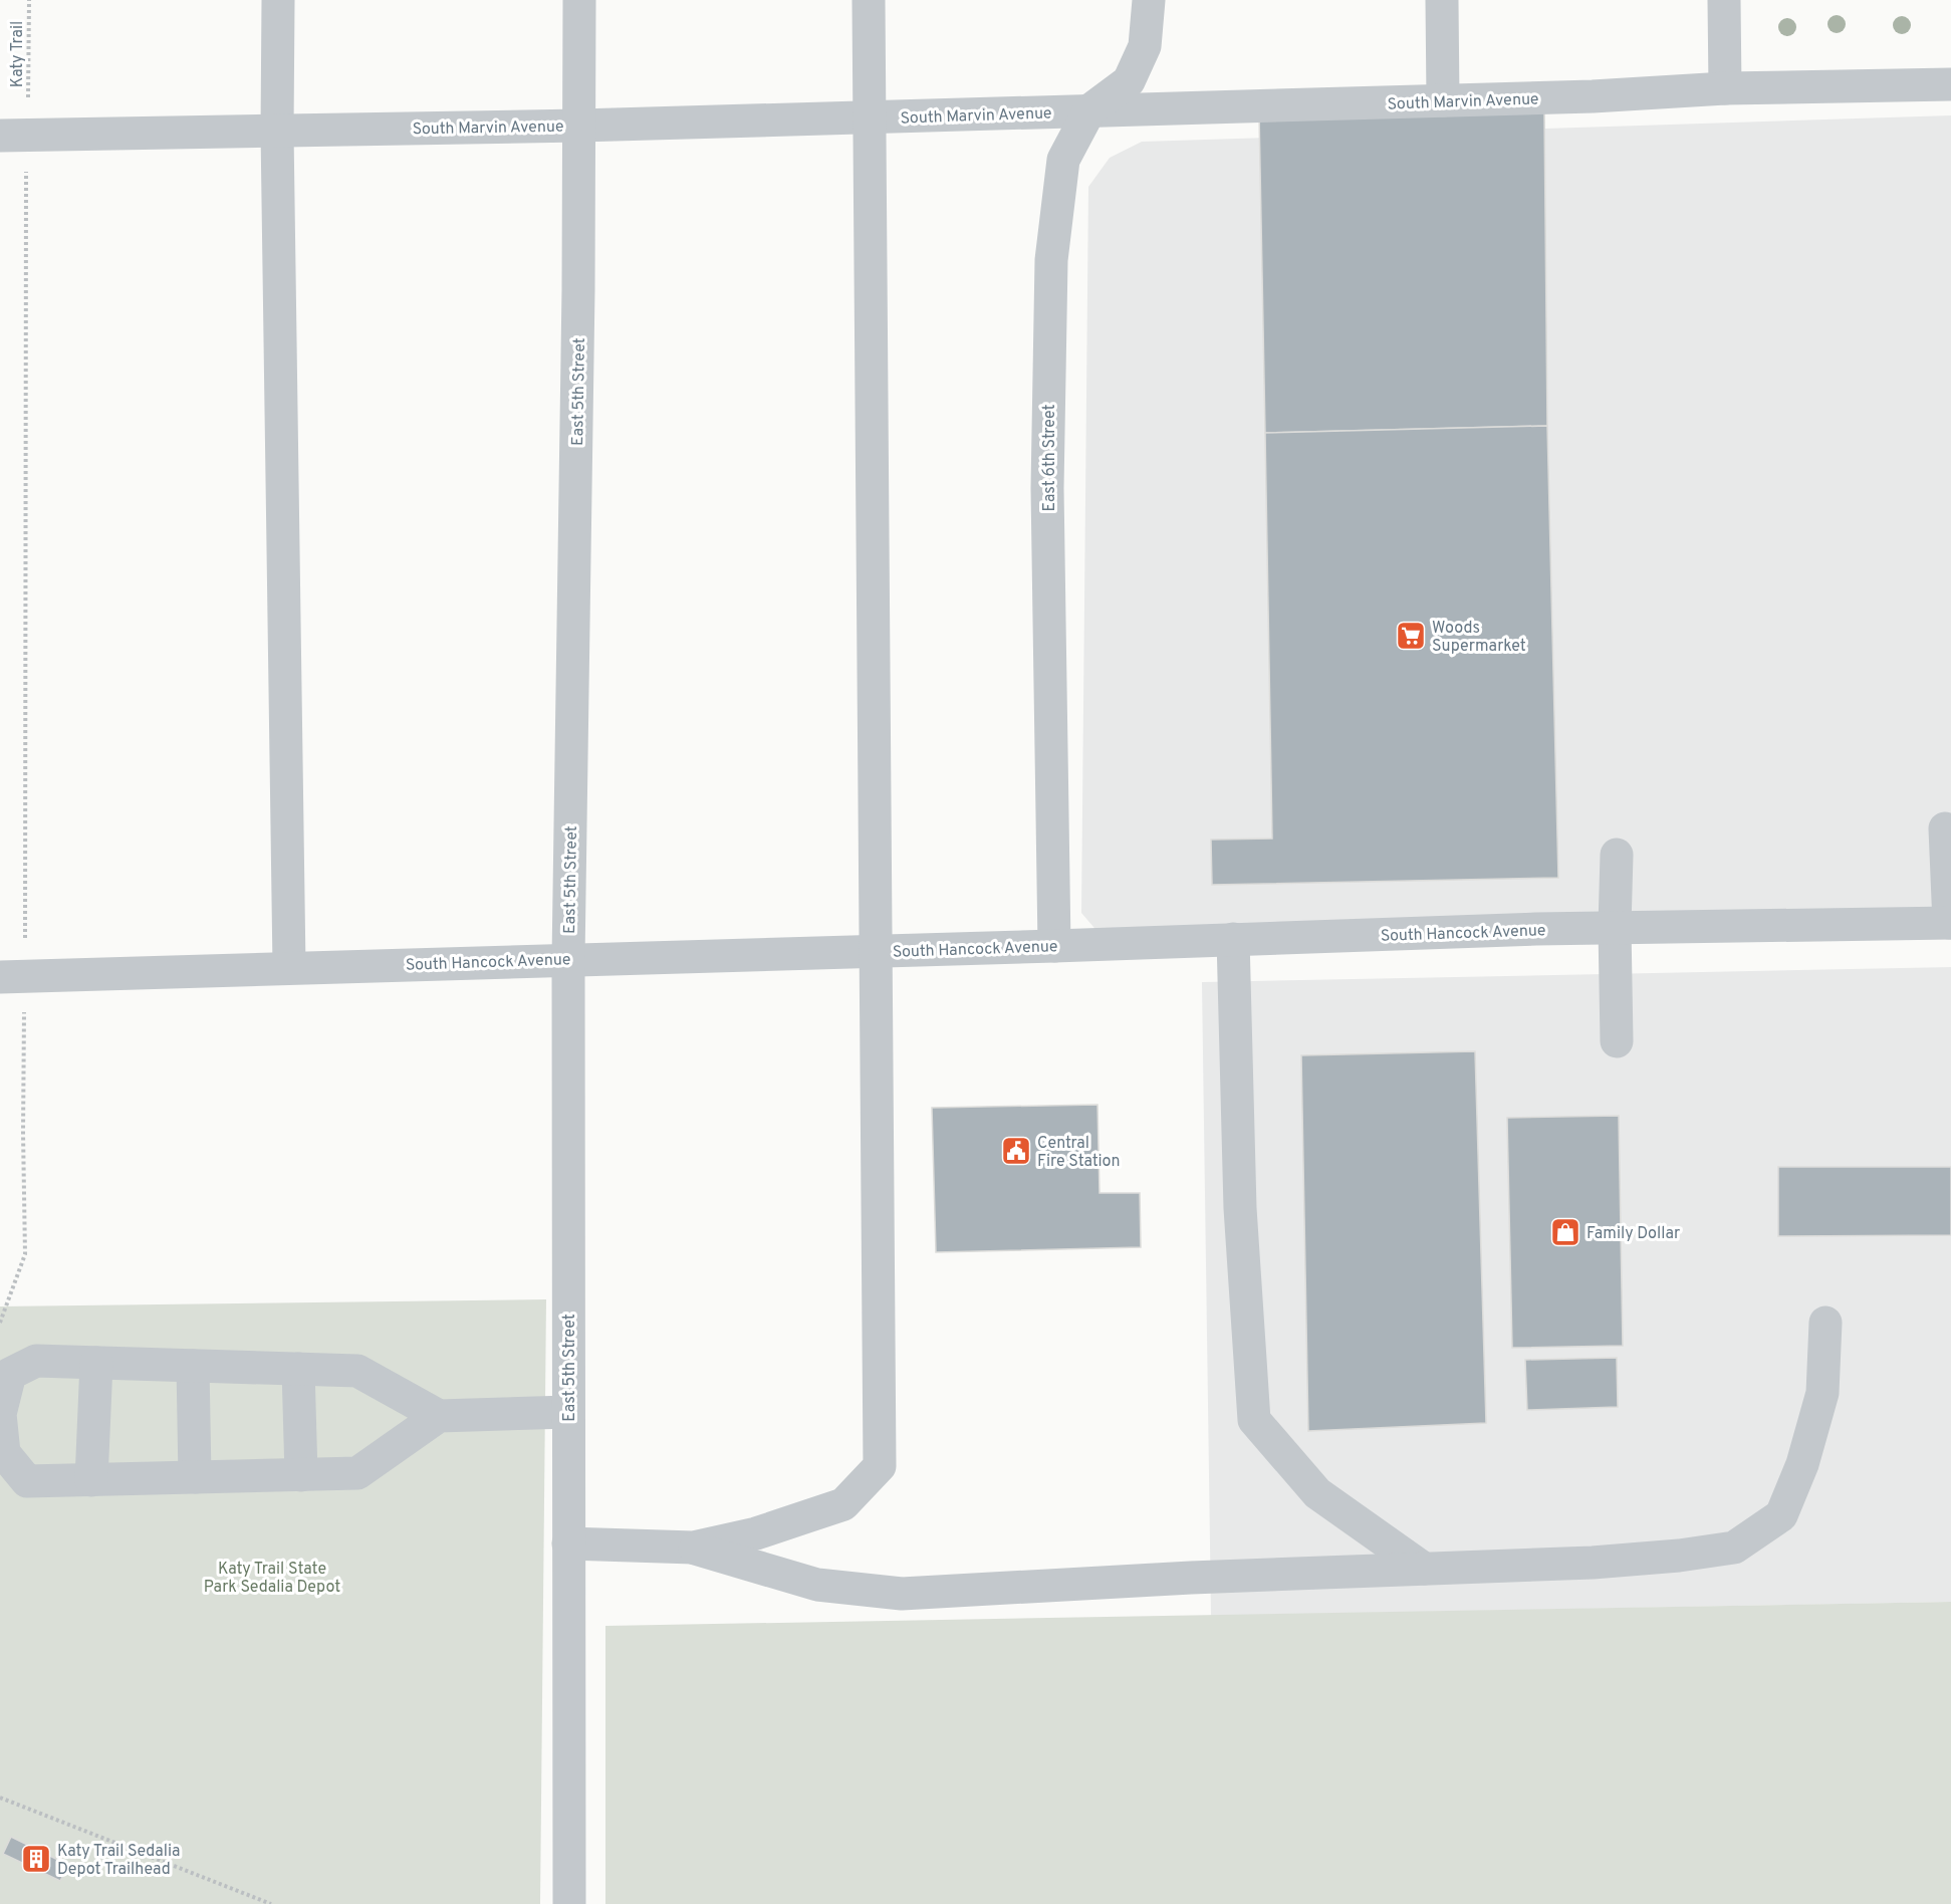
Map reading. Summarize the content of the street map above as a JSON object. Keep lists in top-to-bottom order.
{
  "streets": {
    "street": [
      "South Marvin Avenue",
      "East 5th Street",
      "East 6th Street",
      "South Hancock Avenue"
    ],
    "path": ["Katy Trail"]
  },
  "crossings": [
    ["South Marvin Avenue", "East 5th Street"],
    ["South Marvin Avenue", "East 6th Street"],
    ["East 5th Street", "South Hancock Avenue"],
    ["East 6th Street", "South Hancock Avenue"]
  ],
  "parks": ["Katy Trail State Park Sedalia Depot"],
  "places": {
    "supermarket": ["Woods Supermarket"],
    "public building": ["Central Fire Station"],
    "shop": ["Family Dollar"],
    "building": ["Katy Trail Sedalia Depot Trailhead"]
  }
}
